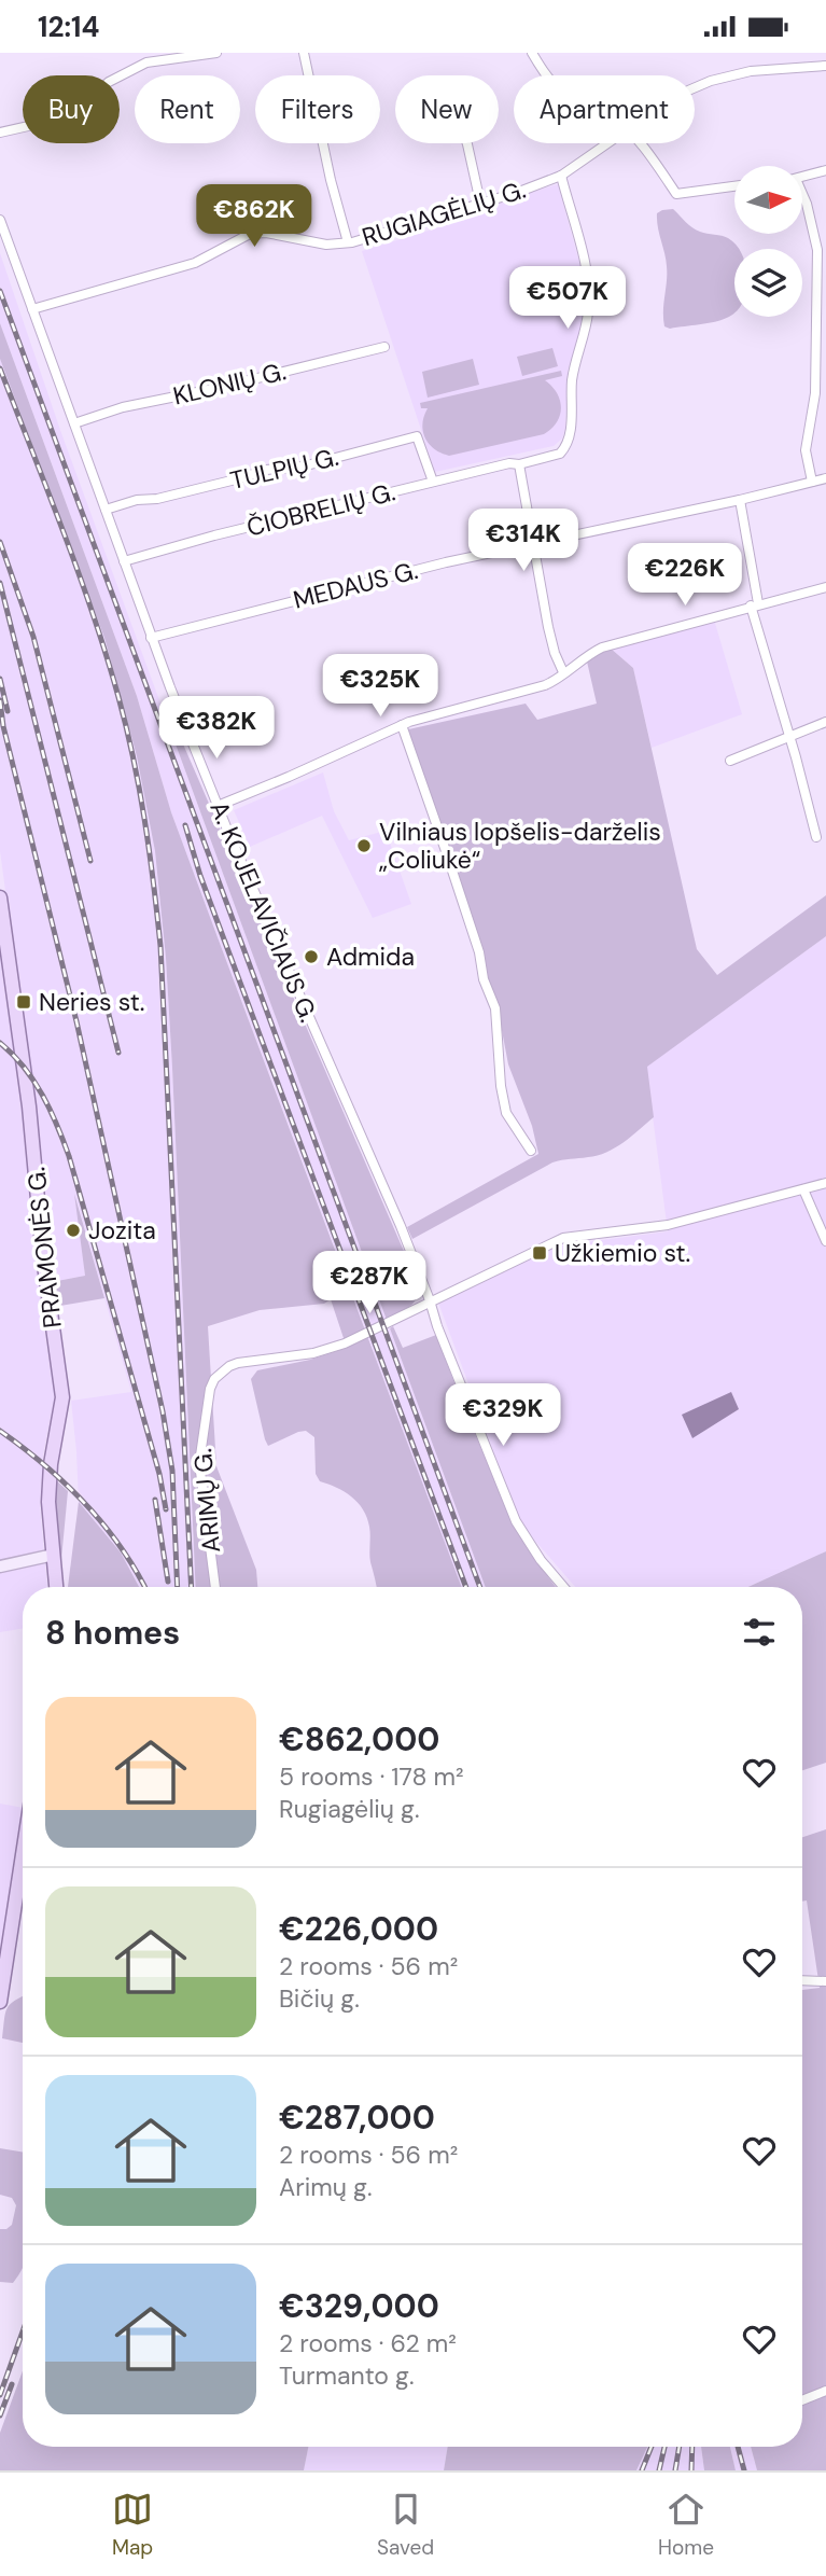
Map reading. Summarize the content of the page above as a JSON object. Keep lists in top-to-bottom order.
{
  "streets": {
    "main road": ["PRAMONĖS G."],
    "street": [
      "RUGIAGĖLIŲ G.",
      "KLONIŲ G.",
      "TULPIŲ G.",
      "ČIOBRELIŲ G.",
      "MEDAUS G.",
      "A. KOJELAVIČIAUS G.",
      "ARIMŲ G."
    ]
  },
  "crossings": [
    ["RUGIAGĖLIŲ G.", "ČIOBRELIŲ G."],
    ["RUGIAGĖLIŲ G.", "A. KOJELAVIČIAUS G."],
    ["KLONIŲ G.", "A. KOJELAVIČIAUS G."],
    ["TULPIŲ G.", "ČIOBRELIŲ G."],
    ["TULPIŲ G.", "A. KOJELAVIČIAUS G."],
    ["ČIOBRELIŲ G.", "A. KOJELAVIČIAUS G."],
    ["MEDAUS G.", "A. KOJELAVIČIAUS G."],
    ["A. KOJELAVIČIAUS G.", "ARIMŲ G."]
  ],
  "places": {
    "other": ["Vilniaus lopšelis-darželis „Coliukė“", "Admida", "Jozita"],
    "transit": ["Neries st.", "Užkiemio st."]
  },
  "north": "right",
  "page": {
    "status": "12:14",
    "chip": [
      "Buy",
      "Rent",
      "Filters",
      "New",
      "Apartment"
    ],
    "price": [
      "€862K",
      "€507K",
      "€314K",
      "€226K",
      "€325K",
      "€382K",
      "€287K",
      "€329K"
    ],
    "heading": "8 homes",
    "list": [
      {
        "name": "€862,000",
        "note": "5 rooms · 178 m² · Rugiagėlių g."
      },
      {
        "name": "€226,000",
        "note": "2 rooms · 56 m² · Bičių g."
      },
      {
        "name": "€287,000",
        "note": "2 rooms · 56 m² · Arimų g."
      },
      {
        "name": "€329,000",
        "note": "2 rooms · 62 m² · Turmanto g."
      }
    ],
    "tabs": ["Map", "Saved", "Home"]
  }
}
